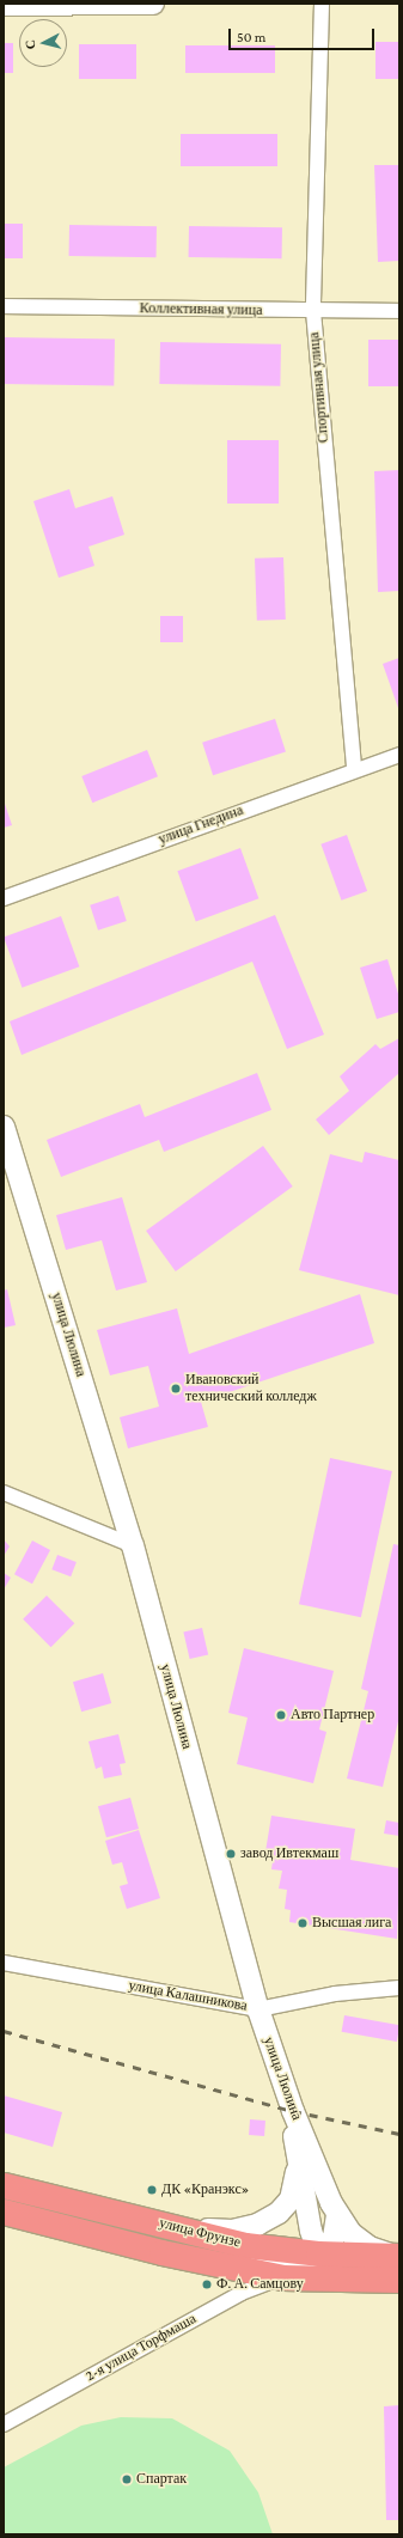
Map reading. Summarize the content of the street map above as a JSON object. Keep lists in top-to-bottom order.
{
  "streets": {
    "highway": ["улица Фрунзе"],
    "main road": ["улица Люлина"],
    "street": [
      "Коллективная улица",
      "Спортивная улица",
      "улица Гнедина",
      "улица Калашникова",
      "2-я улица Торфмаша"
    ]
  },
  "crossings": [
    ["Коллективная улица", "Спортивная улица"],
    ["Спортивная улица", "улица Гнедина"],
    ["улица Люлина", "улица Калашникова"],
    ["улица Люлина", "улица Фрунзе"],
    ["улица Фрунзе", "2-я улица Торфмаша"]
  ],
  "places": [
    "Ивановский технический колледж",
    "Авто Партнер",
    "завод Ивтекмаш",
    "Высшая лига",
    "ДК «Кранэкс»",
    "Ф. А. Самцову",
    "Спартак"
  ],
  "scale_bar": "50 m",
  "north": "left"
}
